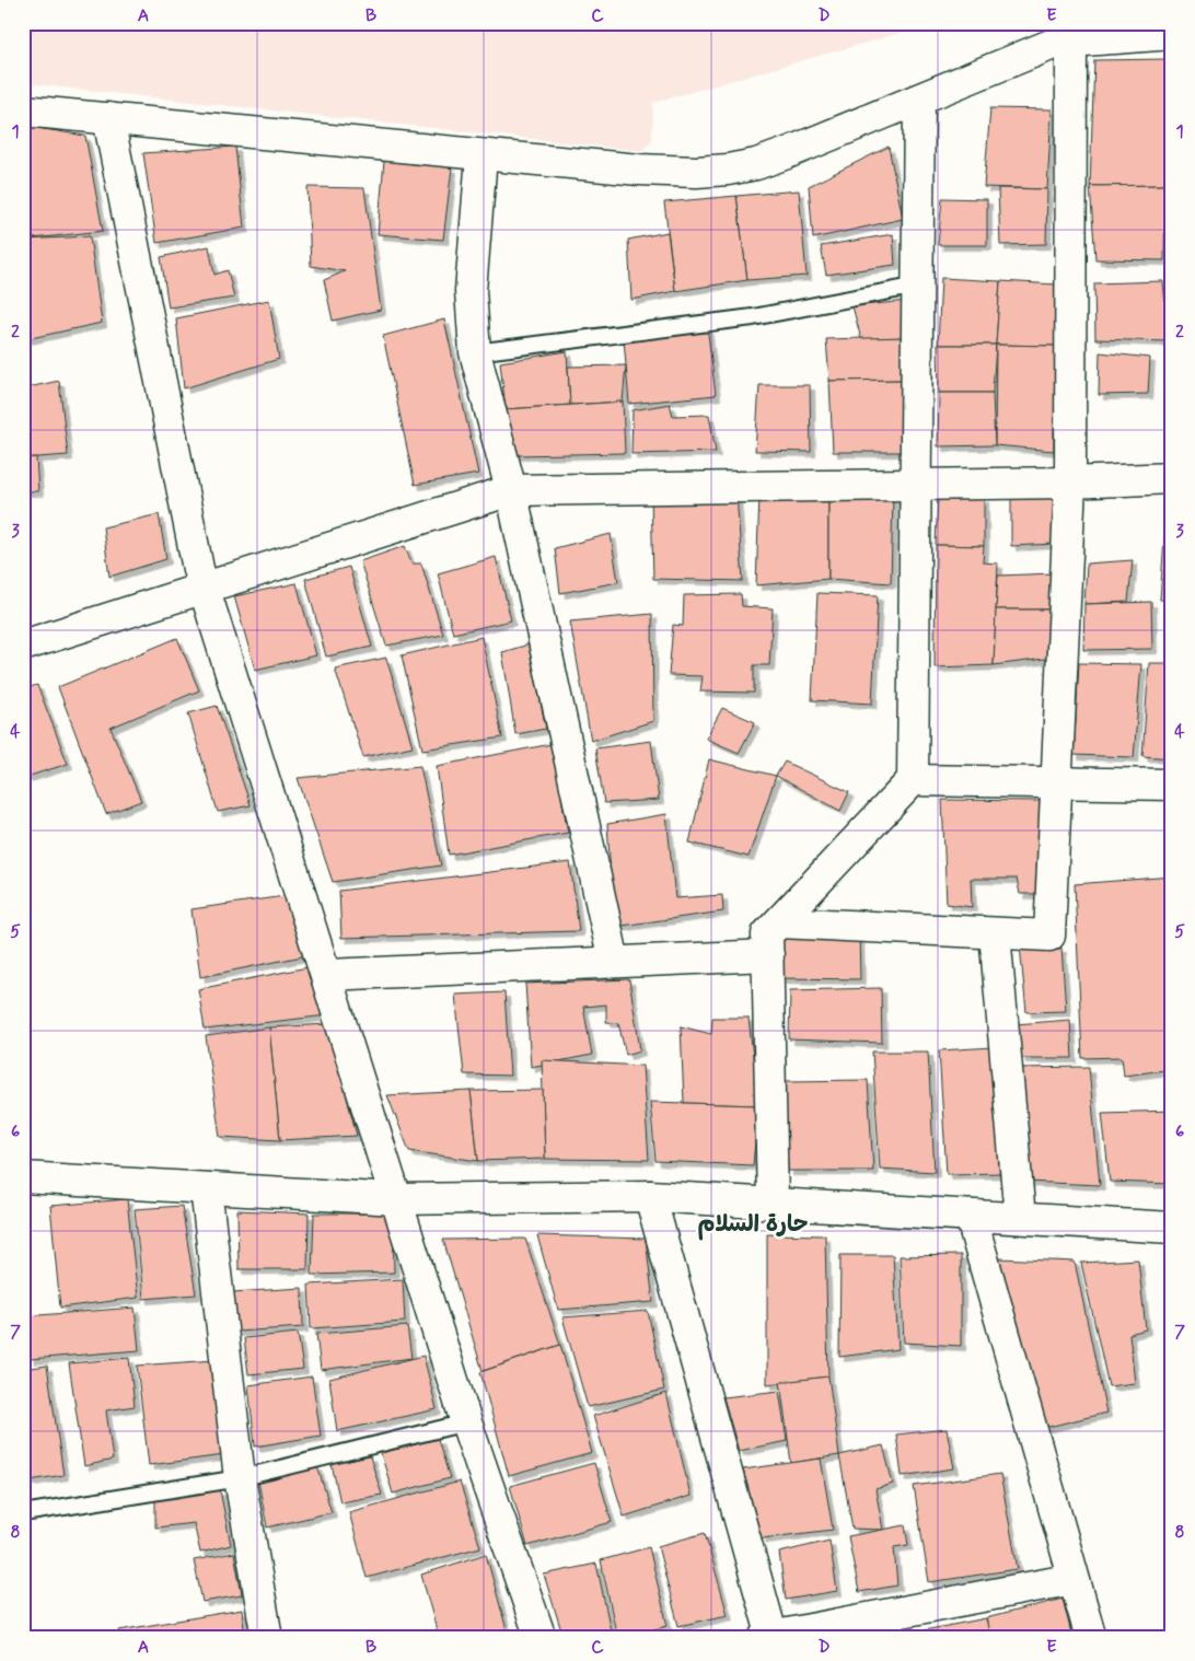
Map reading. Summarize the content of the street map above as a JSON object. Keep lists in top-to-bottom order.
{
  "districts": ["حارة السلام"],
  "grid": {
    "columns": [
      "A",
      "B",
      "C",
      "D",
      "E"
    ],
    "rows": [
      "1",
      "2",
      "3",
      "4",
      "5",
      "6",
      "7",
      "8"
    ]
  }
}
